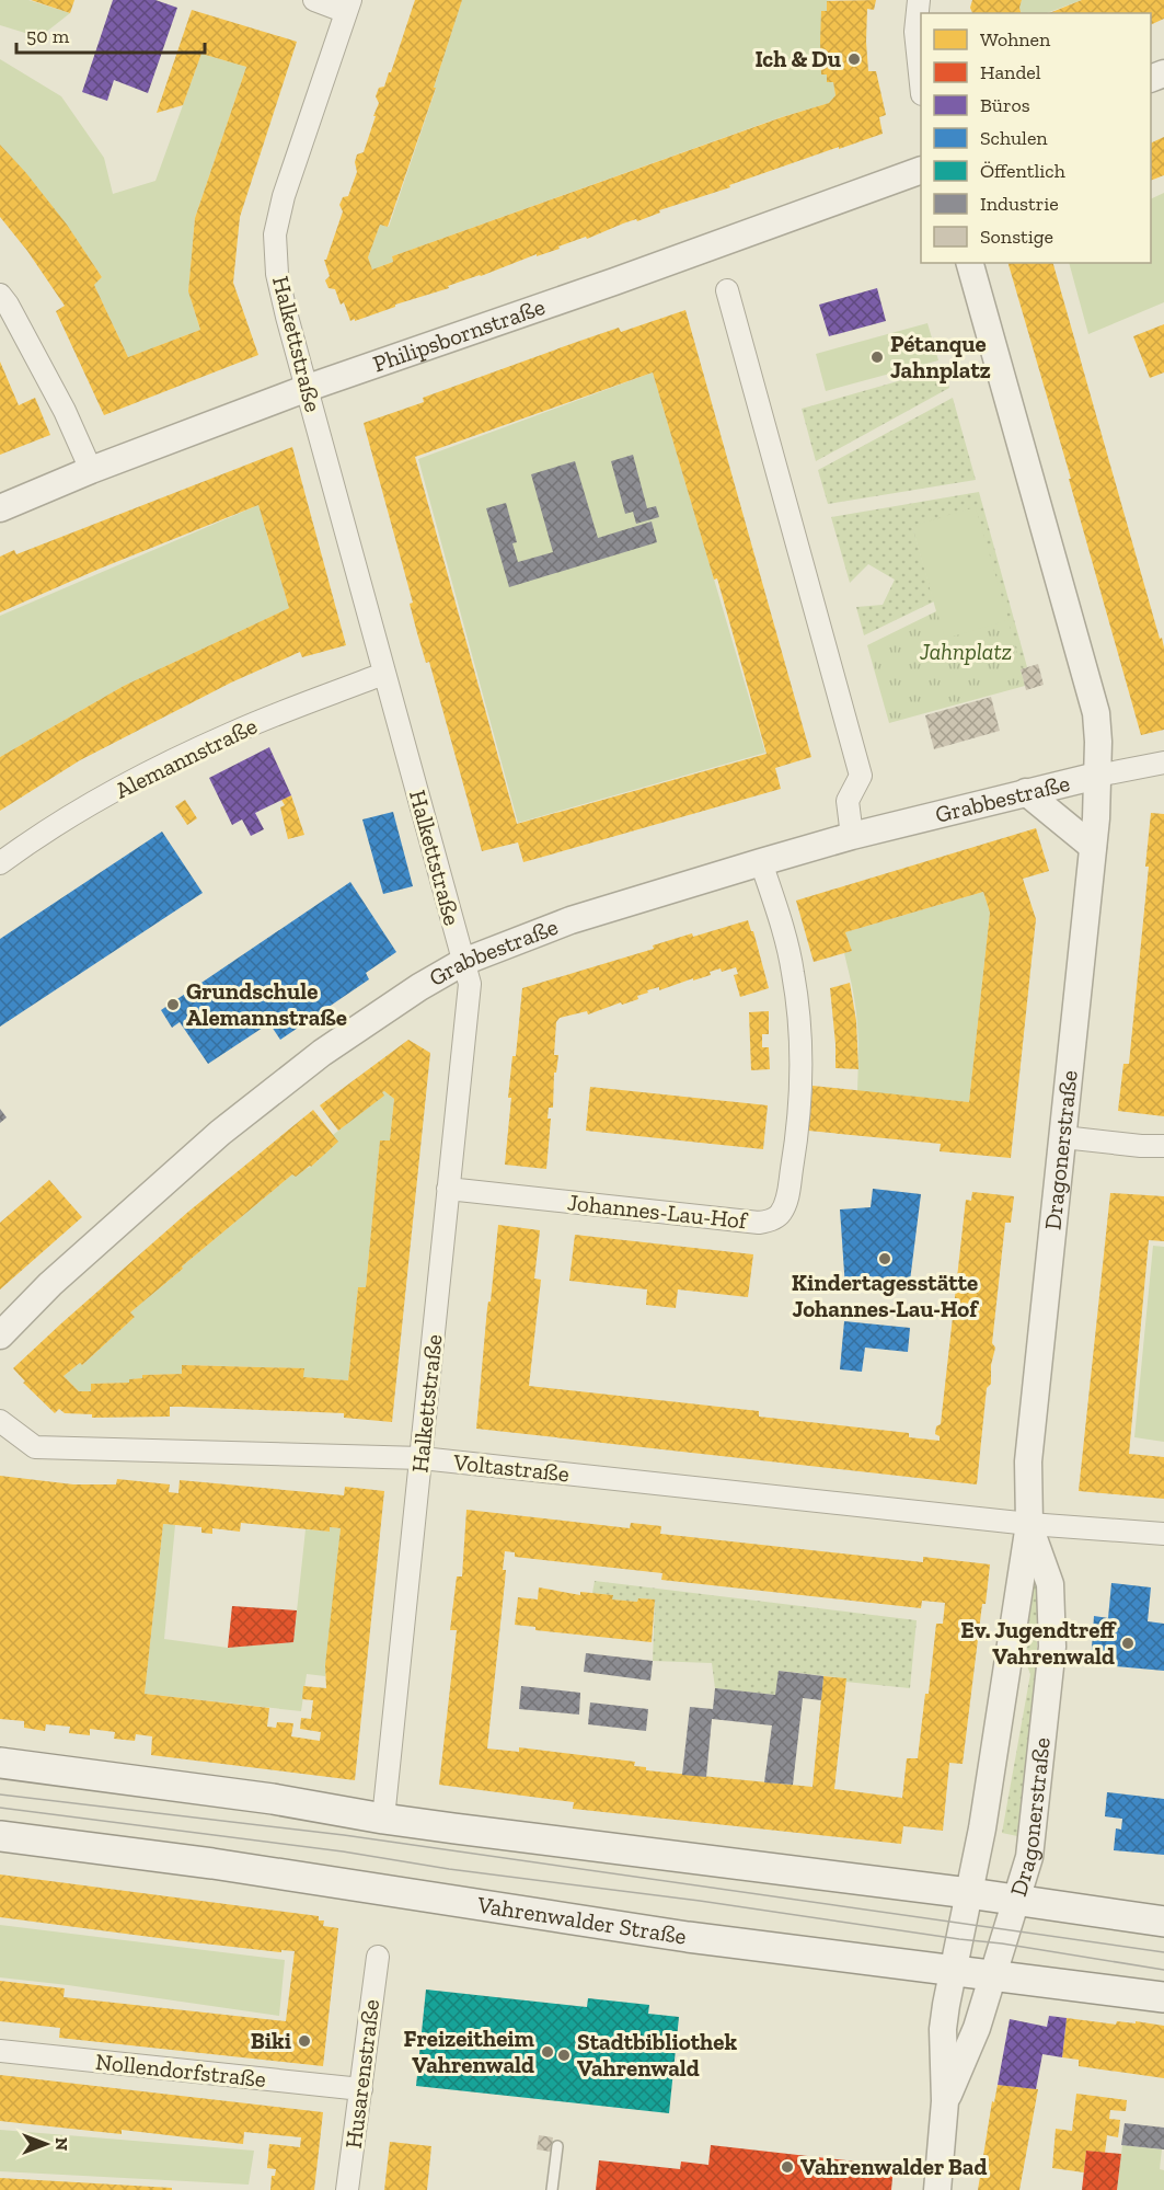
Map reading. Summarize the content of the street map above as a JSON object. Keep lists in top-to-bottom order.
{
  "streets": {
    "main road": ["Vahrenwalder Straße"],
    "street": [
      "Philipsbornstraße",
      "Halkettstraße",
      "Alemannstraße",
      "Grabbestraße",
      "Dragonerstraße",
      "Johannes-Lau-Hof",
      "Voltastraße",
      "Nollendorfstraße",
      "Husarenstraße"
    ]
  },
  "crossings": [
    ["Philipsbornstraße", "Halkettstraße"],
    ["Halkettstraße", "Alemannstraße"],
    ["Halkettstraße", "Grabbestraße"],
    ["Halkettstraße", "Johannes-Lau-Hof"],
    ["Halkettstraße", "Voltastraße"],
    ["Grabbestraße", "Dragonerstraße"],
    ["Grabbestraße", "Johannes-Lau-Hof"],
    ["Dragonerstraße", "Voltastraße"],
    ["Dragonerstraße", "Vahrenwalder Straße"],
    ["Nollendorfstraße", "Husarenstraße"]
  ],
  "parks": ["Jahnplatz"],
  "places": [
    "Ich & Du",
    "Pétanque Jahnplatz",
    "Grundschule Alemannstraße",
    "Kindertagesstätte Johannes-Lau-Hof",
    "Ev. Jugendtreff Vahrenwald",
    "Biki",
    "Freizeitheim Vahrenwald",
    "Stadtbibliothek Vahrenwald",
    "Vahrenwalder Bad"
  ],
  "legend": [
    "Wohnen",
    "Handel",
    "Büros",
    "Schulen",
    "Öffentlich",
    "Industrie",
    "Sonstige"
  ],
  "scale_bar": "50 m",
  "north": "right"
}
